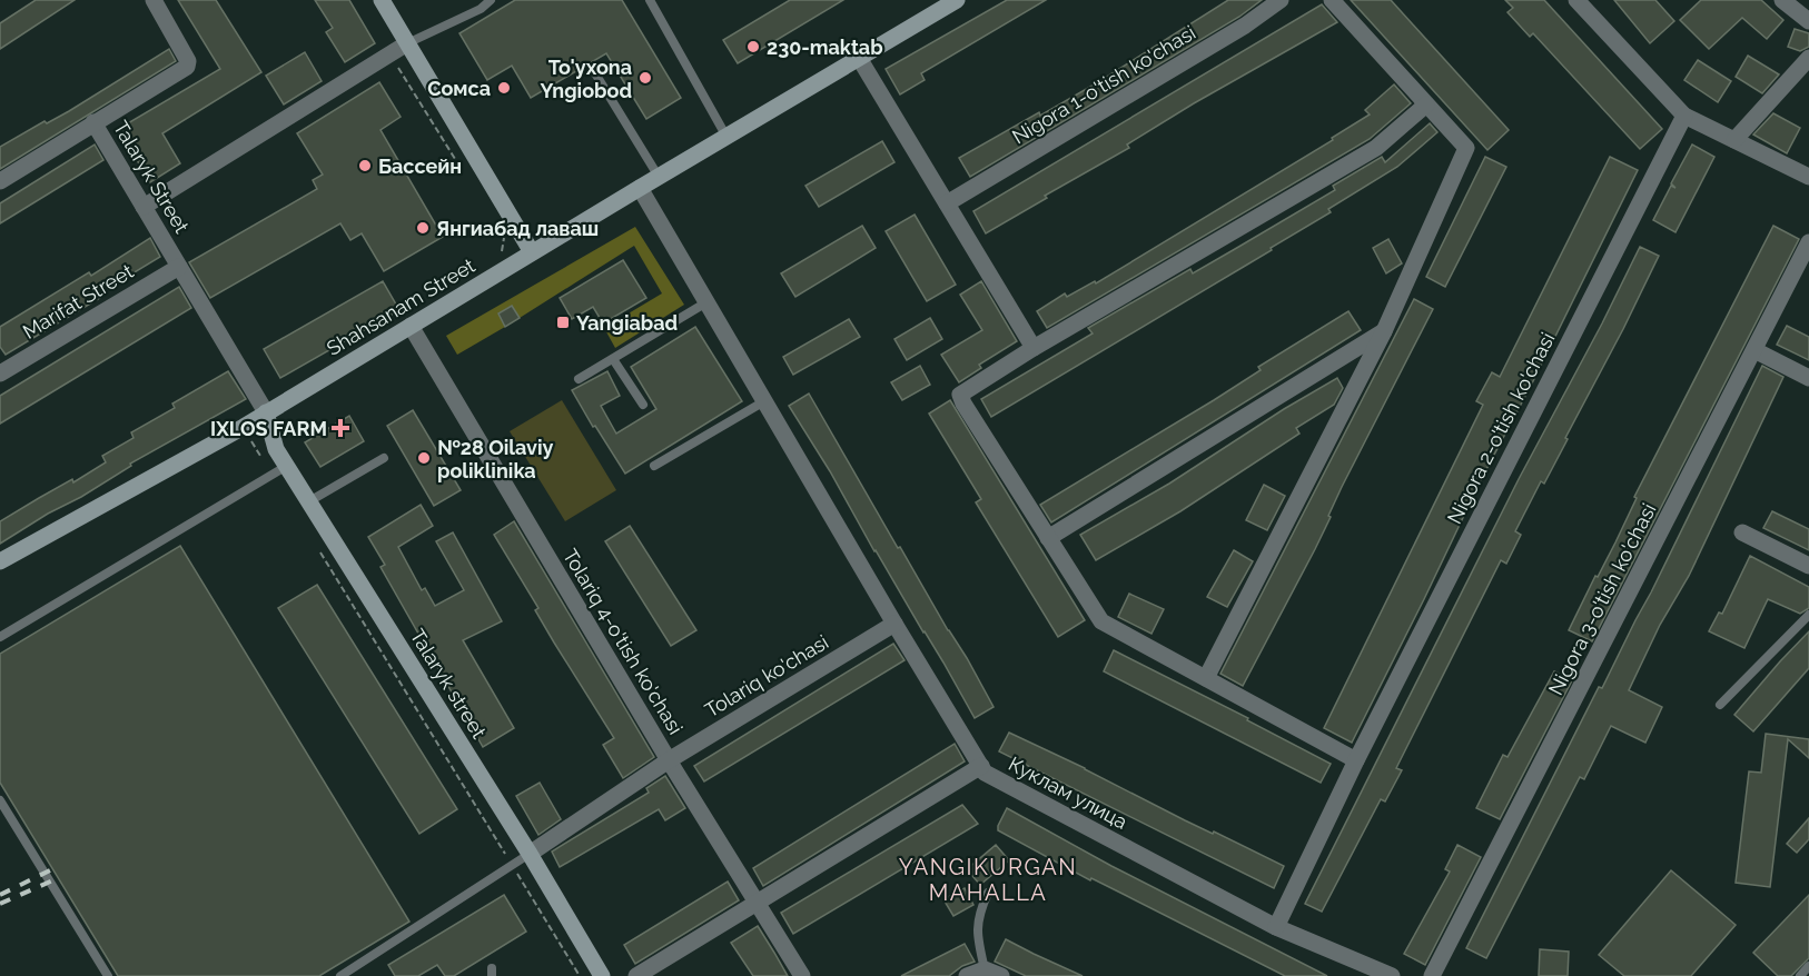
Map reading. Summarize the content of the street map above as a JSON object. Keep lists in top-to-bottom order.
{
  "streets": {
    "street": [
      "Nigora 1-o'tish ko'chasi",
      "Talaryk Street",
      "Marifat Street",
      "Shahsanam Street",
      "Nigora 2-o'tish ko'chasi",
      "Nigora 3-o'tish ko'chasi",
      "Tolariq 4-o'tish ko'chasi",
      "Tolariq ko'chasi",
      "Talaryk street",
      "Куклам улица"
    ]
  },
  "crossings": [
    ["Talaryk Street", "Marifat Street"],
    ["Talaryk Street", "Shahsanam Street"],
    ["Talaryk Street", "Talaryk street"],
    ["Shahsanam Street", "Tolariq 4-o'tish ko'chasi"],
    ["Shahsanam Street", "Talaryk street"],
    ["Nigora 2-o'tish ko'chasi", "Куклам улица"],
    ["Tolariq 4-o'tish ko'chasi", "Tolariq ko'chasi"],
    ["Tolariq 4-o'tish ko'chasi", "Куклам улица"],
    ["Tolariq ko'chasi", "Talaryk street"]
  ],
  "districts": ["YANGIKURGAN MAHALLA"],
  "places": {
    "other": [
      "230-maktab",
      "To'yxona Yngiobod",
      "Сомса",
      "Бассейн",
      "Янгиабад лаваш",
      "№28 Oilaviy poliklinika"
    ],
    "transit": ["Yangiabad"],
    "health": ["IXLOS FARM"]
  }
}
